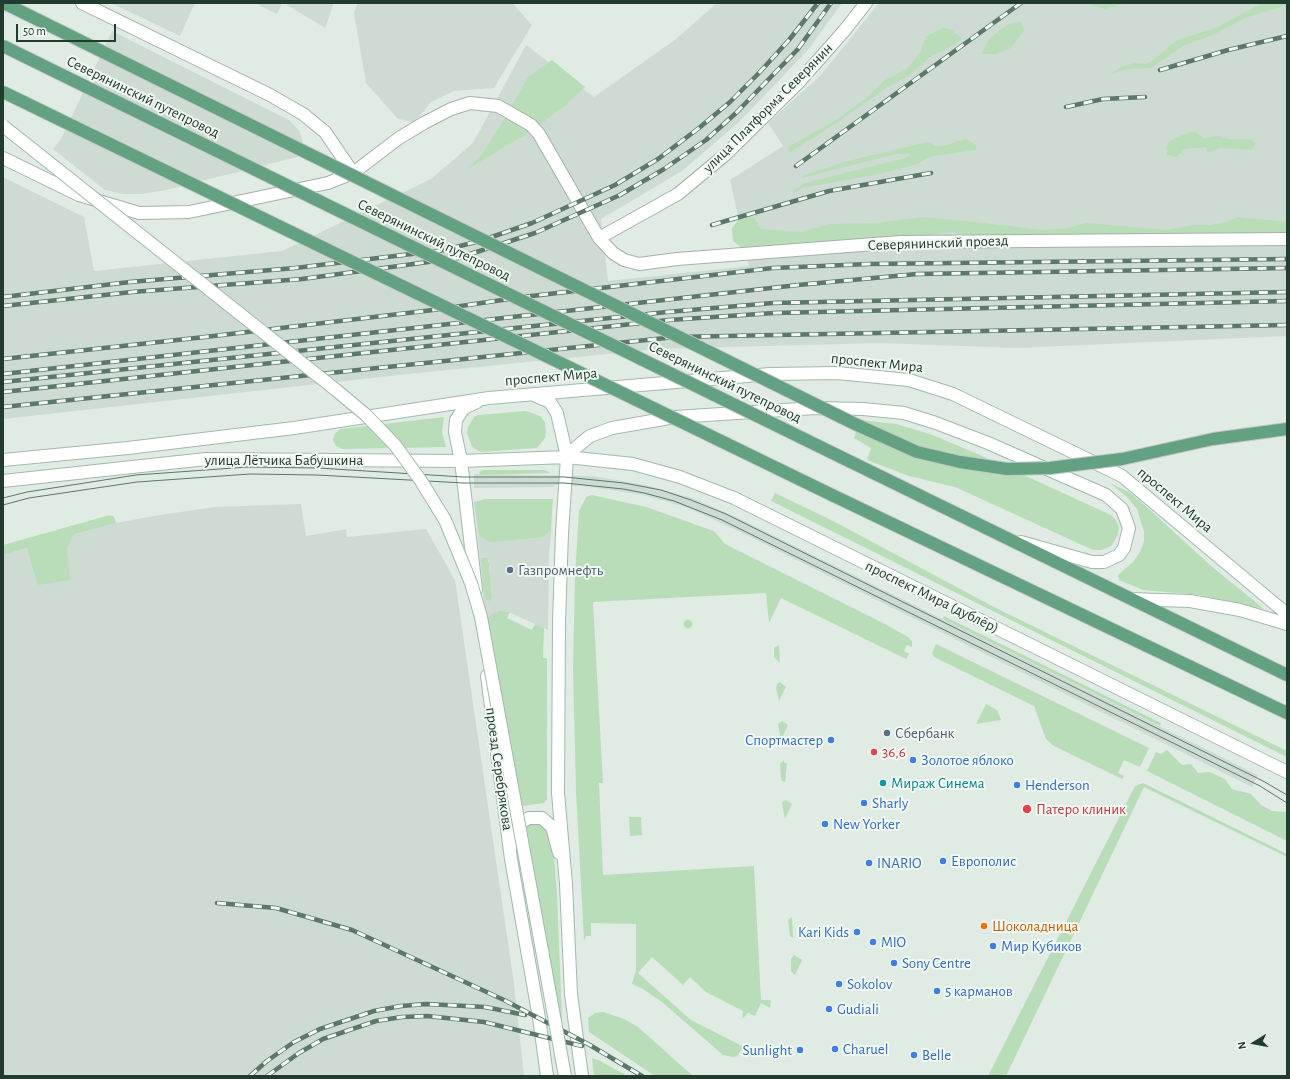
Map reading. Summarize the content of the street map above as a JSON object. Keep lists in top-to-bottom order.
{
  "streets": {
    "main road": [
      "Северянинский путепровод",
      "улица Платформа Северянин",
      "Северянинский проезд",
      "проспект Мира",
      "улица Лётчика Бабушкина",
      "проспект Мира (дублёр)",
      "проезд Серебрякова"
    ]
  },
  "crossings": [
    ["улица Платформа Северянин", "Северянинский проезд"],
    ["проспект Мира", "улица Лётчика Бабушкина"],
    ["проспект Мира", "проезд Серебрякова"],
    ["улица Лётчика Бабушкина", "проспект Мира (дублёр)"],
    ["улица Лётчика Бабушкина", "проезд Серебрякова"]
  ],
  "places": [
    "Газпромнефть",
    "Сбербанк",
    "Спортмастер",
    "36,6",
    "Золотое яблоко",
    "Мираж Синема",
    "Henderson",
    "Sharly",
    "Патеро клиник",
    "New Yorker",
    "Европолис",
    "INARIO",
    "Шоколадница",
    "Kari Kids",
    "MIO",
    "Мир Кубиков",
    "Sony Centre",
    "Sokolov",
    "5 карманов",
    "Gudiali",
    "Charuel",
    "Sunlight",
    "Belle"
  ],
  "scale_bar": "50 m",
  "north": "left"
}
